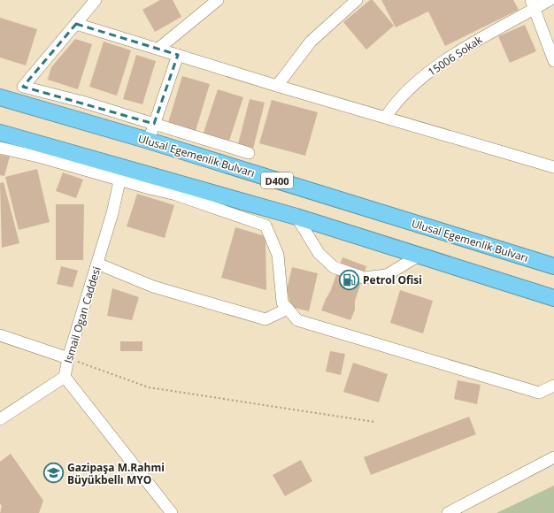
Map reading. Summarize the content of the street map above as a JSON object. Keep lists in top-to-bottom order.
{
  "streets": {
    "highway": ["Ulusal Egemenlik Bulvarı", "D400"],
    "street": ["15006 Sokak", "Ismail Ogan Caddesi"]
  },
  "places": {
    "fuel station": ["Petrol Ofisi"],
    "school or university": ["Gazipaşa M.Rahmi Büyükbellı MYO"]
  }
}
